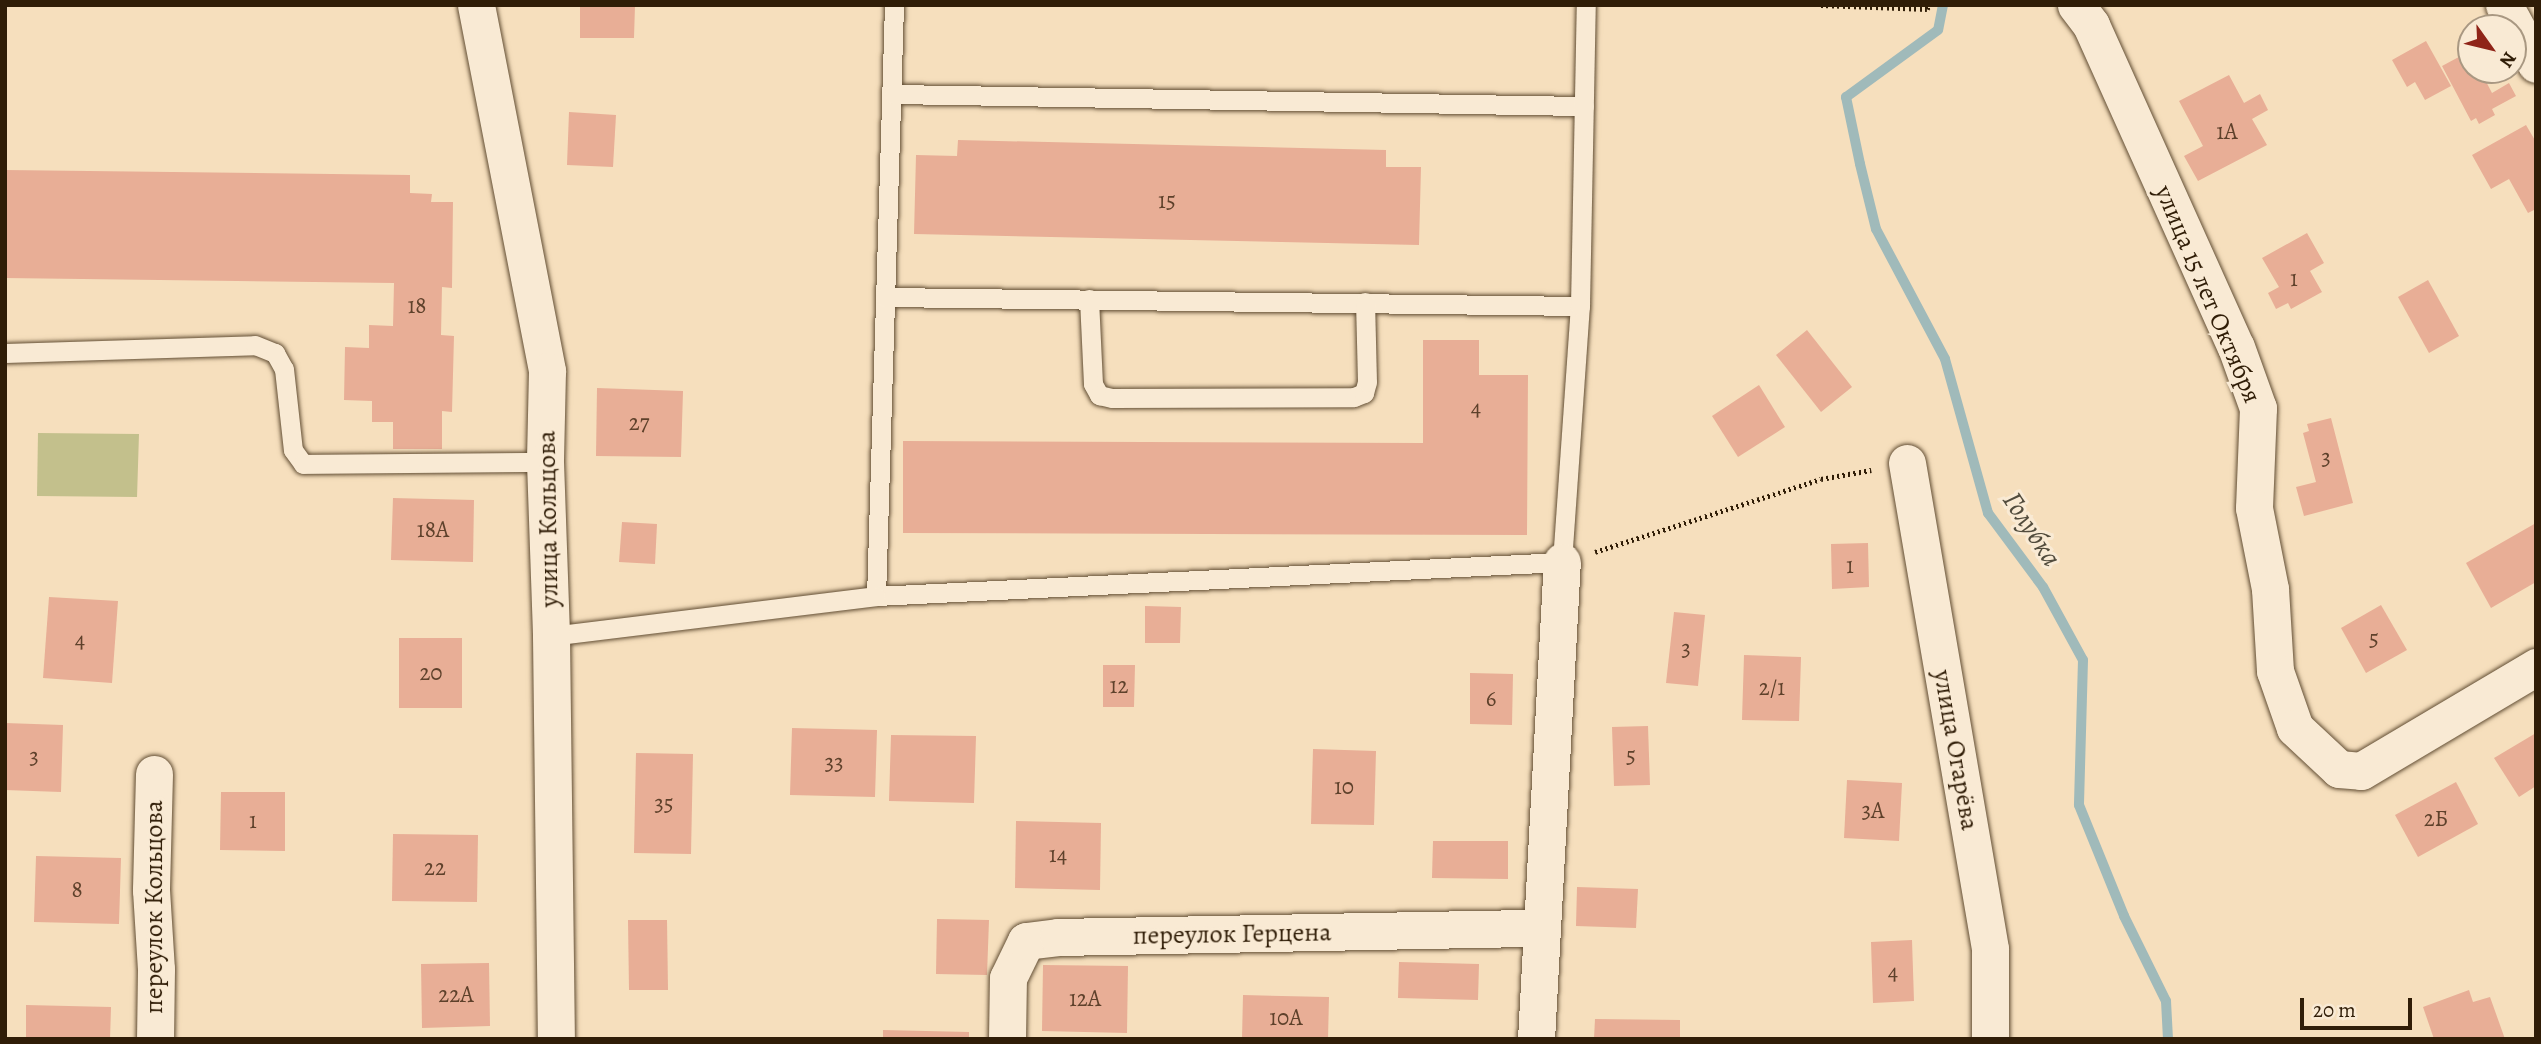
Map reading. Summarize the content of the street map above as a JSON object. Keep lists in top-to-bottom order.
{
  "streets": {
    "street": [
      "улица 15 лет Октября",
      "улица Кольцова",
      "улица Огарёва",
      "переулок Кольцова",
      "переулок Герцена"
    ]
  },
  "water": ["Голубка"],
  "house_numbers": [
    "1А",
    "15",
    "1",
    "18",
    "4",
    "27",
    "3",
    "18А",
    "1",
    "5",
    "4",
    "3",
    "20",
    "12",
    "2/1",
    "6",
    "5",
    "3",
    "33",
    "10",
    "35",
    "3А",
    "2Б",
    "1",
    "14",
    "22",
    "8",
    "4",
    "22А",
    "12А",
    "10А"
  ],
  "scale_bar": "20 m",
  "north": "bottom right"
}
